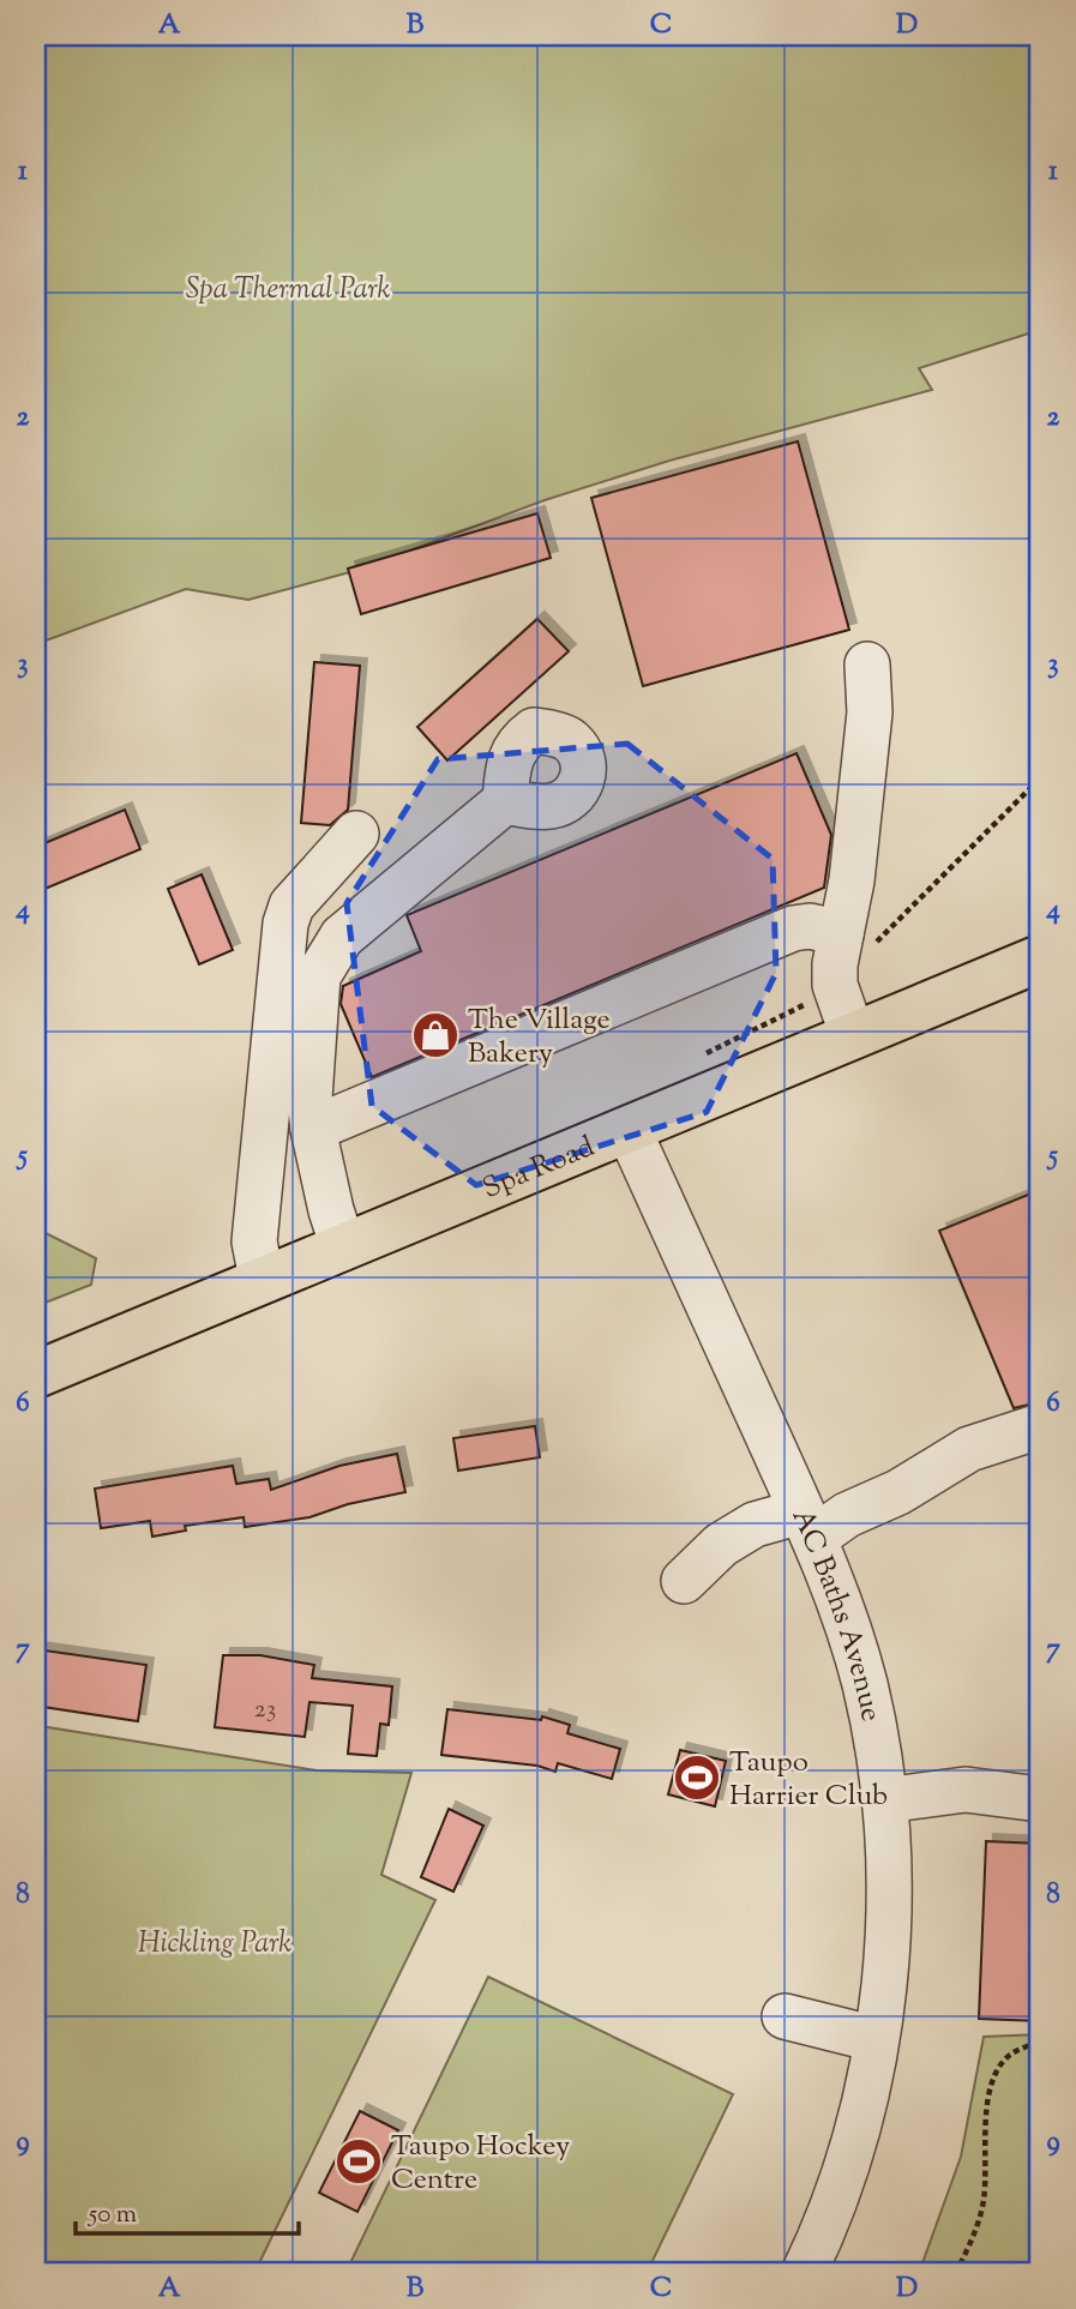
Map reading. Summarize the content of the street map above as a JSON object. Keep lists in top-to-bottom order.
{
  "streets": {
    "main road": ["Spa Road"],
    "street": ["AC Baths Avenue"]
  },
  "crossings": [
    ["Spa Road", "AC Baths Avenue"]
  ],
  "parks": ["Spa Thermal Park", "Hickling Park"],
  "places": {
    "shop": ["The Village Bakery"],
    "sports": ["Taupo Harrier Club", "Taupo Hockey Centre"]
  },
  "house_numbers": ["23"],
  "scale_bar": "50 m",
  "grid": {
    "columns": [
      "A",
      "B",
      "C",
      "D"
    ],
    "rows": [
      "1",
      "2",
      "3",
      "4",
      "5",
      "6",
      "7",
      "8",
      "9"
    ]
  }
}
